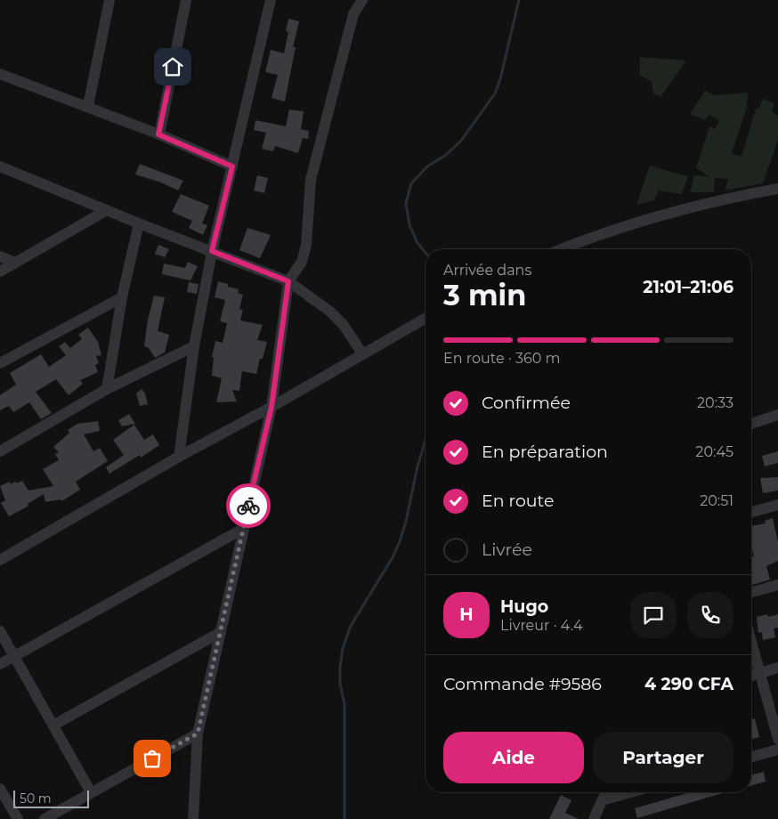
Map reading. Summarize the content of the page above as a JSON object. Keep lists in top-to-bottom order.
{
  "scale_bar": "50 m",
  "page": {
    "heading": ["3 min", "Arrivée dans", "21:01–21:06"],
    "panel": [
      "Hugo",
      "Livreur · 4.4",
      "Commande #9586",
      "4 290 CFA"
    ],
    "bar": "En route · 360 m",
    "list": [
      ["Confirmée", "20:33"],
      ["En préparation", "20:45"],
      ["En route", "20:51"],
      "Livrée"
    ],
    "round": "H",
    "buttons": ["Aide", "Partager"],
    "scale": "50 m"
  }
}
